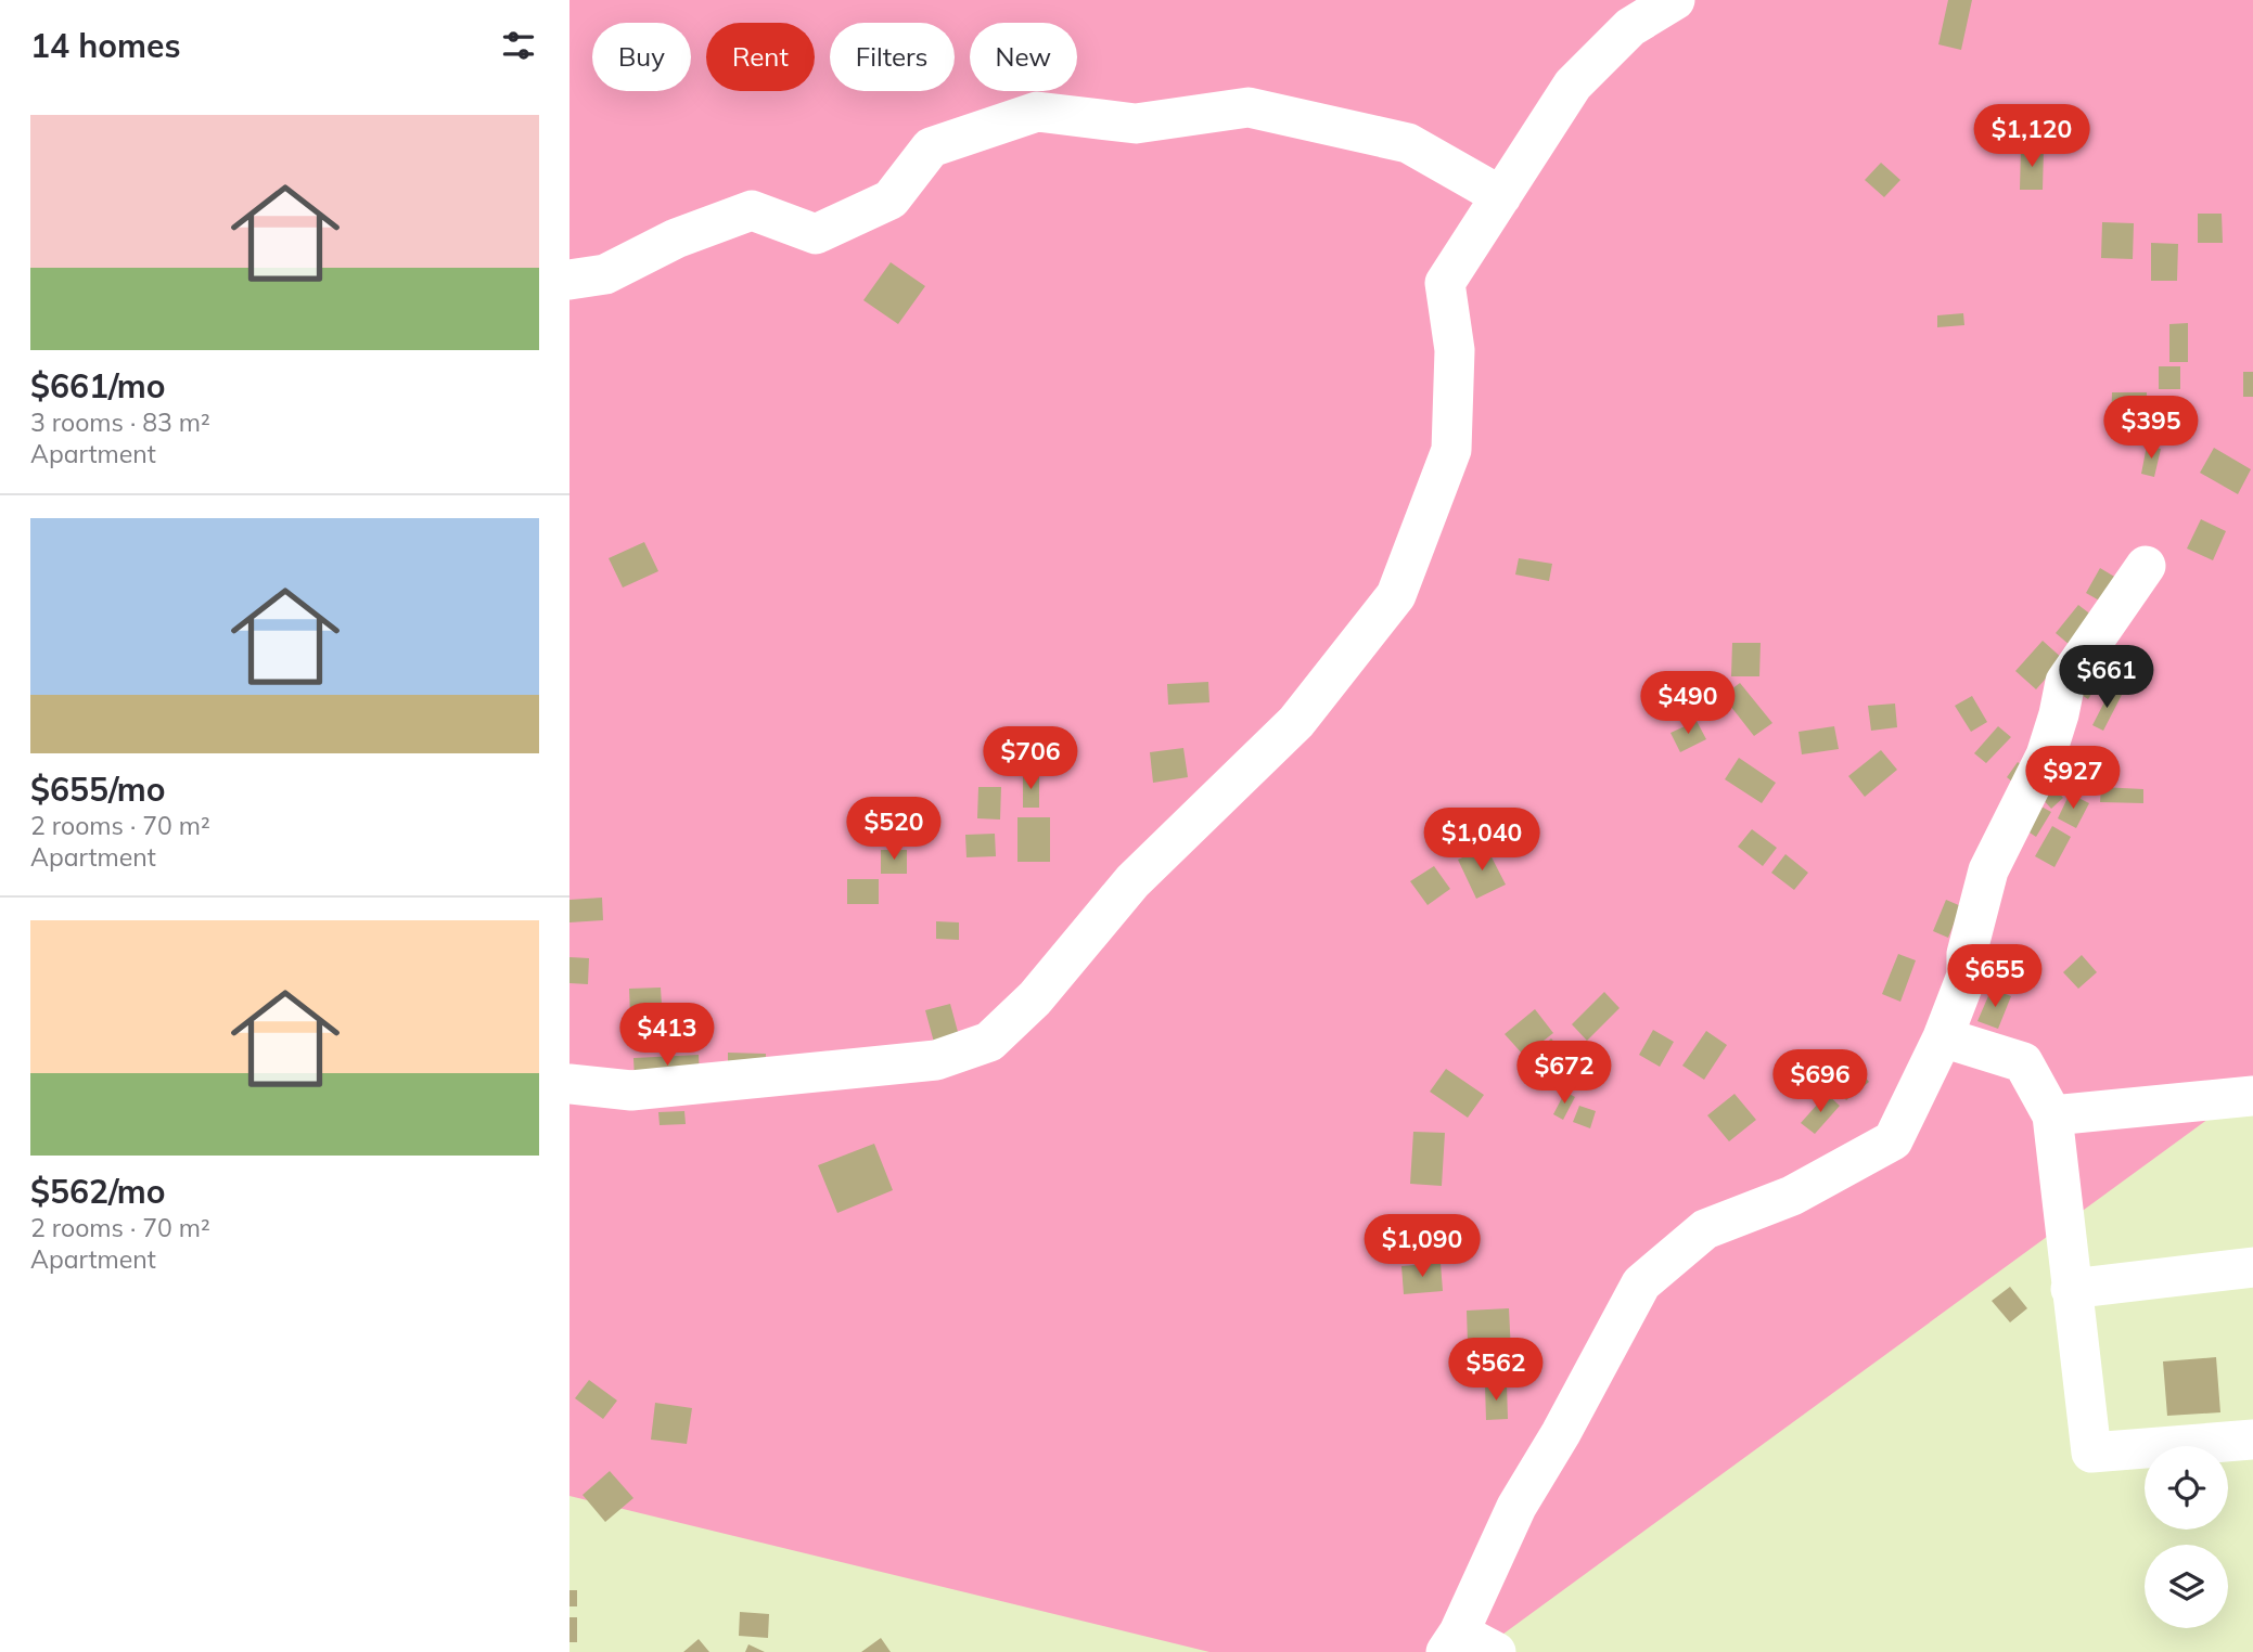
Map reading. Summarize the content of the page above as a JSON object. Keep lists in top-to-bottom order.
{
  "page": {
    "heading": "14 homes",
    "chip": [
      "Buy",
      "Rent",
      "Filters",
      "New"
    ],
    "list": [
      {
        "name": "$661/mo",
        "note": "3 rooms · 83 m² · Apartment"
      },
      {
        "name": "$655/mo",
        "note": "2 rooms · 70 m² · Apartment"
      },
      {
        "name": "$562/mo",
        "note": "2 rooms · 70 m² · Apartment"
      }
    ],
    "price": [
      "$1,120",
      "$395",
      "$661",
      "$490",
      "$706",
      "$927",
      "$520",
      "$1,040",
      "$655",
      "$413",
      "$672",
      "$696",
      "$1,090",
      "$562"
    ]
  }
}
